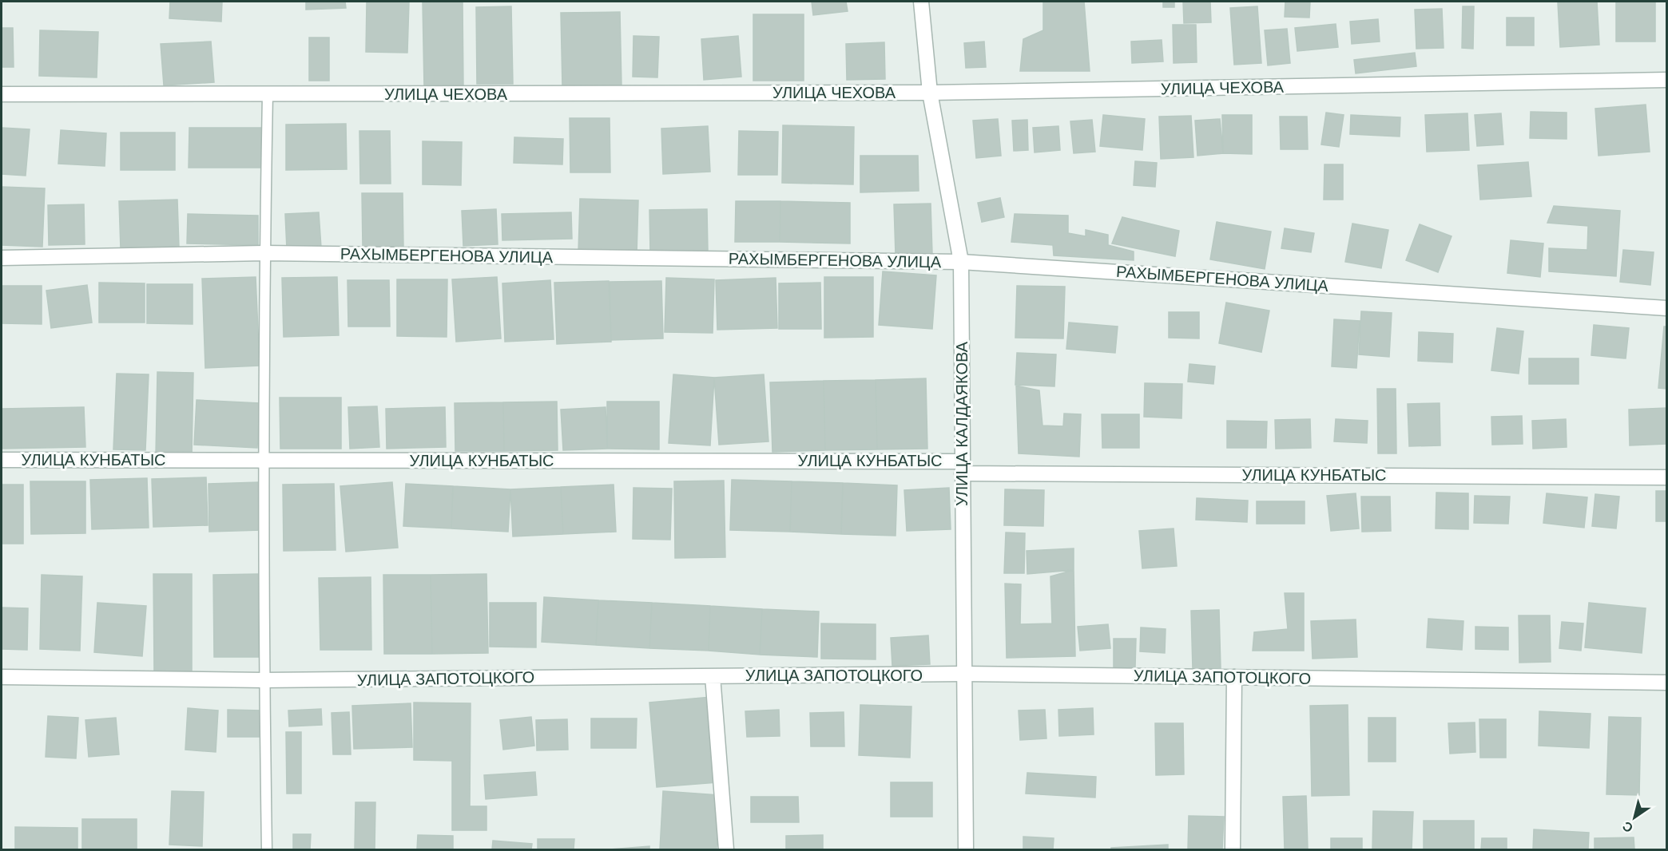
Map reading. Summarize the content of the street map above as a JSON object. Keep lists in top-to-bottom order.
{
  "streets": {
    "street": [
      "УЛИЦА ЧЕХОВА",
      "РАХЫМБЕРГЕНОВА УЛИЦА",
      "УЛИЦА КАЛДАЯКОВА",
      "УЛИЦА КУНБАТЫС",
      "УЛИЦА ЗАПОТОЦКОГО"
    ]
  },
  "crossings": [
    ["УЛИЦА ЧЕХОВА", "УЛИЦА КАЛДАЯКОВА"],
    ["РАХЫМБЕРГЕНОВА УЛИЦА", "УЛИЦА КАЛДАЯКОВА"],
    ["УЛИЦА КАЛДАЯКОВА", "УЛИЦА КУНБАТЫС"],
    ["УЛИЦА КАЛДАЯКОВА", "УЛИЦА ЗАПОТОЦКОГО"]
  ],
  "north": "bottom left"
}
